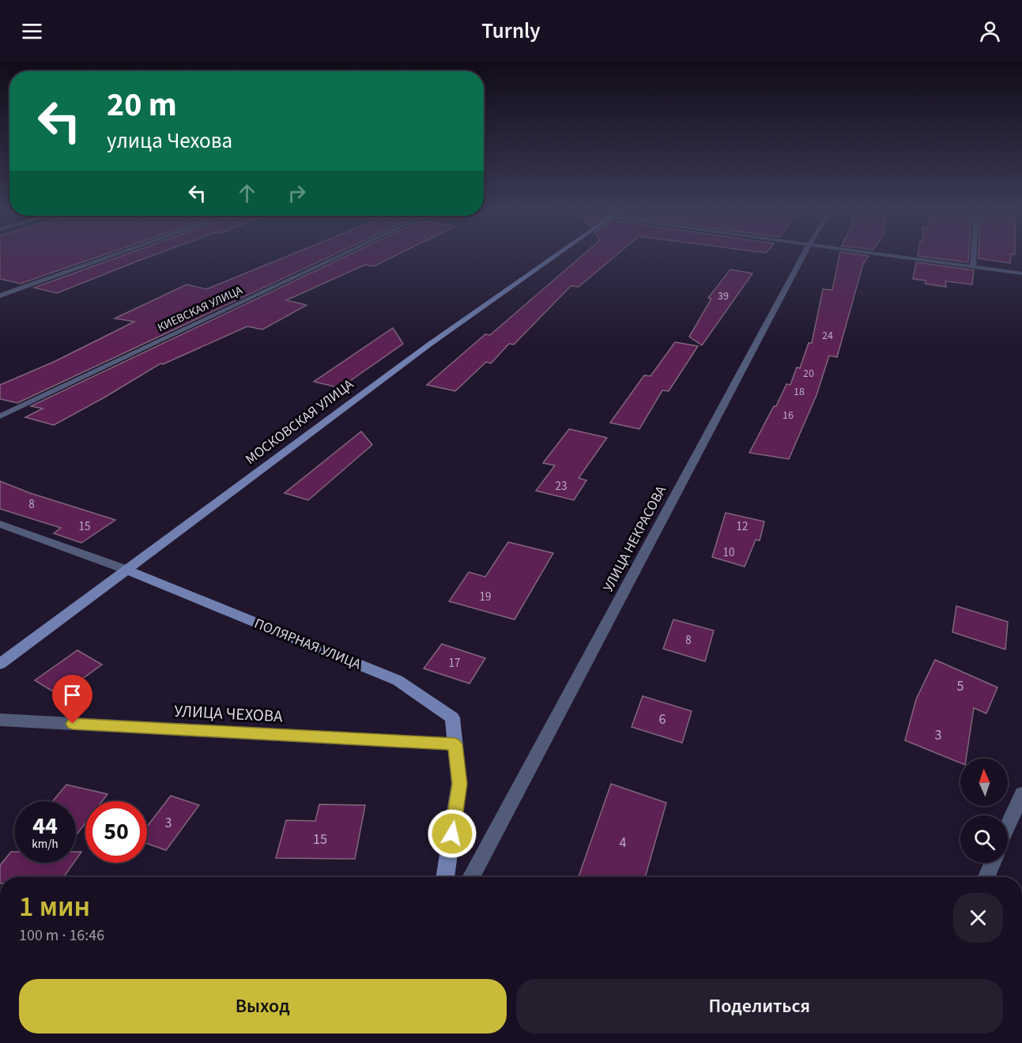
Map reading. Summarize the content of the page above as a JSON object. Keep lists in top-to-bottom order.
{
  "streets": {
    "main road": ["МОСКОВСКАЯ УЛИЦА", "ПОЛЯРНАЯ УЛИЦА"],
    "street": ["КИЕВСКАЯ УЛИЦА", "УЛИЦА НЕКРАСОВА", "УЛИЦА ЧЕХОВА"]
  },
  "crossings": [
    ["МОСКОВСКАЯ УЛИЦА", "ПОЛЯРНАЯ УЛИЦА"],
    ["ПОЛЯРНАЯ УЛИЦА", "УЛИЦА ЧЕХОВА"]
  ],
  "house_numbers": [
    "39",
    "24",
    "20",
    "18",
    "16",
    "23",
    "8",
    "15",
    "12",
    "10",
    "19",
    "8",
    "17",
    "5",
    "6",
    "3",
    "3",
    "15",
    "4"
  ],
  "north": "top",
  "page": {
    "header": "Turnly",
    "turn": ["20 m", "улица Чехова"],
    "speed": "44 km/h",
    "limit": "50",
    "heading": ["1 мин", "100 m · 16:46"],
    "buttons": ["Выход", "Поделиться"]
  }
}
